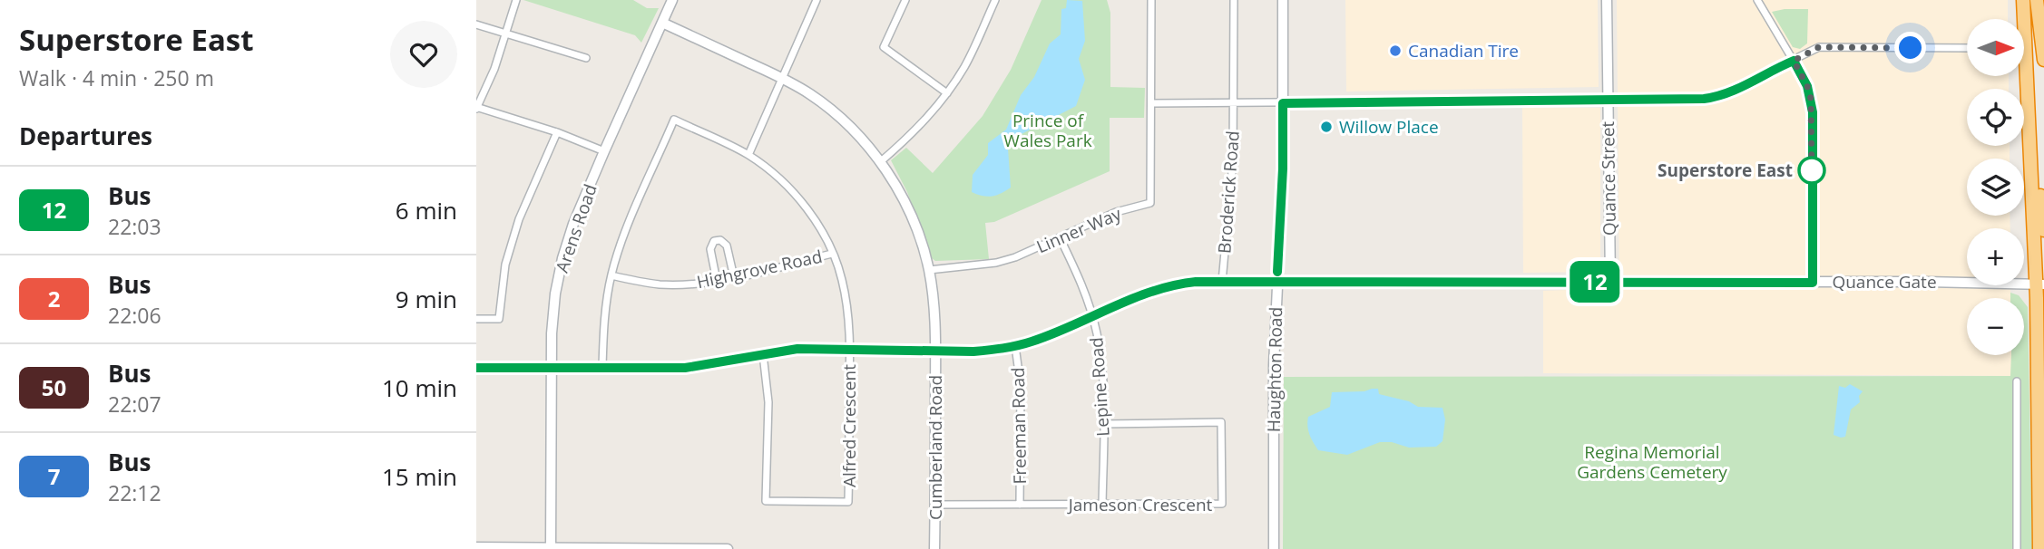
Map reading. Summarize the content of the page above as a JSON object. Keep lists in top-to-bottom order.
{
  "streets": {
    "street": [
      "Quance Street",
      "Broderick Road",
      "Arens Road",
      "Linner Way",
      "Highgrove Road",
      "Quance Gate",
      "Haughton Road",
      "Lepine Road",
      "Alfred Crescent",
      "Freeman Road",
      "Cumberland Road",
      "Jameson Crescent"
    ]
  },
  "crossings": [
    ["Quance Street", "Quance Gate"],
    ["Broderick Road", "Quance Gate"],
    ["Arens Road", "Quance Gate"],
    ["Arens Road", "Cumberland Road"],
    ["Linner Way", "Lepine Road"],
    ["Linner Way", "Cumberland Road"],
    ["Quance Gate", "Haughton Road"],
    ["Quance Gate", "Lepine Road"],
    ["Quance Gate", "Alfred Crescent"],
    ["Quance Gate", "Freeman Road"],
    ["Quance Gate", "Cumberland Road"],
    ["Lepine Road", "Jameson Crescent"],
    ["Freeman Road", "Jameson Crescent"],
    ["Cumberland Road", "Jameson Crescent"]
  ],
  "parks": ["Prince of Wales Park", "Regina Memorial Gardens Cemetery"],
  "places": ["Canadian Tire", "Willow Place", "Superstore East"],
  "lines": ["bus line 12"],
  "north": "right",
  "page": {
    "heading": [
      ["Superstore East", "Walk · 4 min · 250 m"],
      "Departures"
    ],
    "on_map": "12",
    "map_buttons": ["+", "−"],
    "list": [
      {
        "mark": "12",
        "name": "Bus",
        "note": "22:03",
        "value": "6 min"
      },
      {
        "mark": "2",
        "name": "Bus",
        "note": "22:06",
        "value": "9 min"
      },
      {
        "mark": "50",
        "name": "Bus",
        "note": "22:07",
        "value": "10 min"
      },
      {
        "mark": "7",
        "name": "Bus",
        "note": "22:12",
        "value": "15 min"
      }
    ]
  }
}
